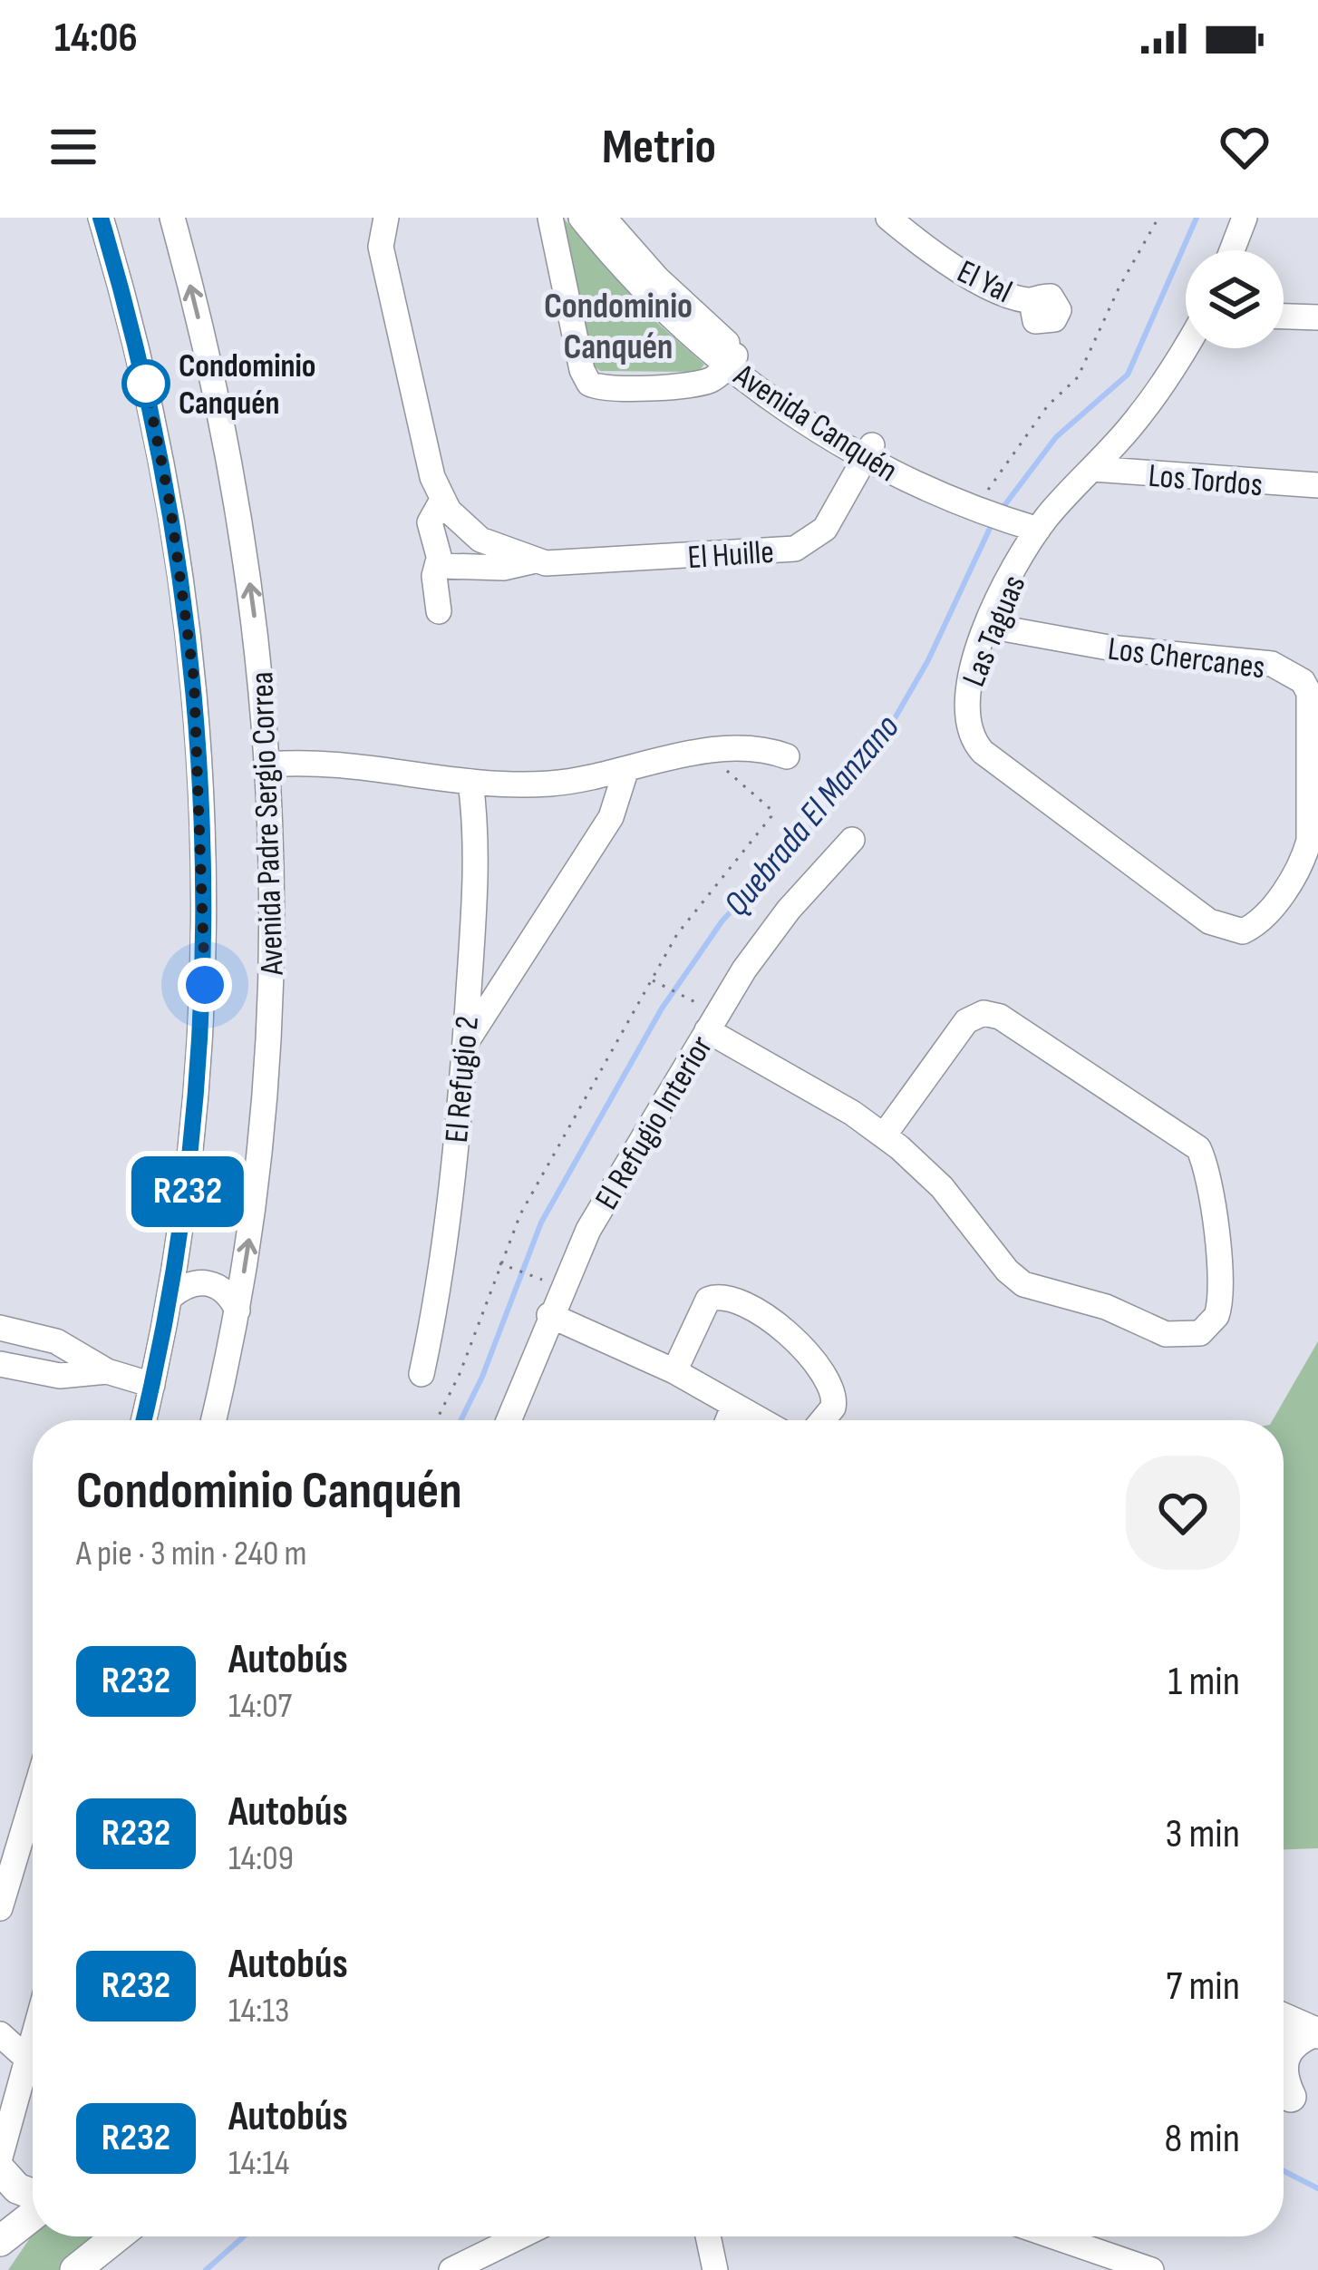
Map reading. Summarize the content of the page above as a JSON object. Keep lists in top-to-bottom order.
{
  "streets": {
    "street": [
      "El Yal",
      "Avenida Canquén",
      "Los Tordos",
      "El Huille",
      "Las Taguas",
      "Los Chercanes",
      "Avenida Padre Sergio Correa",
      "El Refugio 2",
      "El Refugio Interior"
    ]
  },
  "crossings": [
    ["Avenida Canquén", "El Huille"],
    ["Avenida Canquén", "Las Taguas"],
    ["Los Tordos", "Las Taguas"],
    ["Las Taguas", "Los Chercanes"]
  ],
  "districts": ["Condominio Canquén"],
  "water": ["Quebrada El Manzano"],
  "places": ["Condominio Canquén"],
  "lines": ["bus line R232"],
  "page": {
    "status": "14:06",
    "header": "Metrio",
    "on_map": "R232",
    "heading": ["Condominio Canquén", "A pie · 3 min · 240 m"],
    "list": [
      {
        "mark": "R232",
        "name": "Autobús",
        "note": "14:07",
        "value": "1 min"
      },
      {
        "mark": "R232",
        "name": "Autobús",
        "note": "14:09",
        "value": "3 min"
      },
      {
        "mark": "R232",
        "name": "Autobús",
        "note": "14:13",
        "value": "7 min"
      },
      {
        "mark": "R232",
        "name": "Autobús",
        "note": "14:14",
        "value": "8 min"
      }
    ]
  }
}
